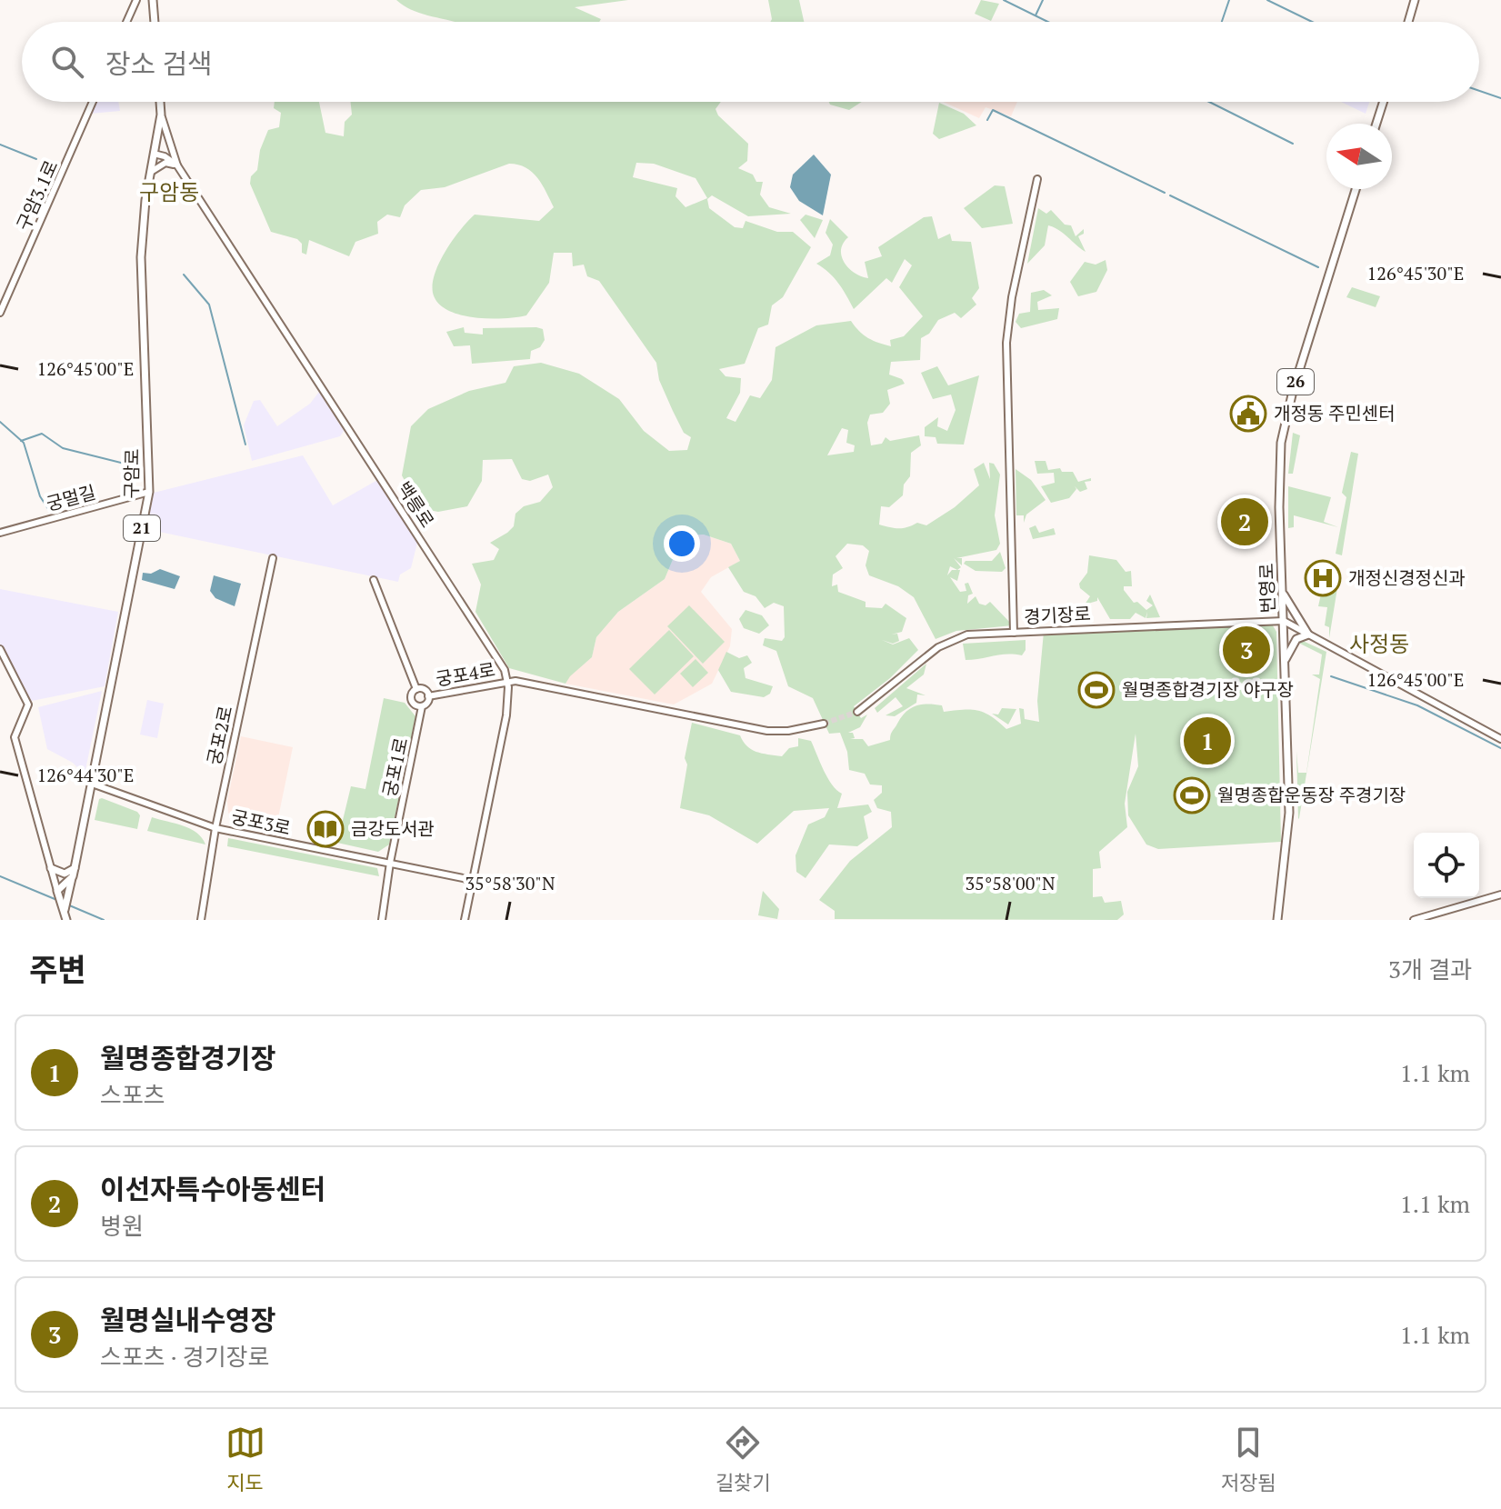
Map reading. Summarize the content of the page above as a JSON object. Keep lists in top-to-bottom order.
{
  "streets": {
    "main road": [
      "26",
      "구암로",
      "21",
      "번영로"
    ],
    "street": [
      "구암3.1로",
      "궁멀길",
      "백릉로",
      "경기장로",
      "궁포4로",
      "궁포2로",
      "궁포1로",
      "궁포3로"
    ]
  },
  "crossings": [
    ["구암로", "궁멀길"],
    ["구암로", "백릉로"],
    ["구암로", "궁포3로"],
    ["백릉로", "궁포4로"],
    ["백릉로", "궁포3로"],
    ["번영로", "경기장로"],
    ["궁포2로", "궁포3로"],
    ["궁포1로", "궁포3로"]
  ],
  "districts": ["구암동", "사정동"],
  "places": {
    "public building": ["개정동 주민센터"],
    "hospital": ["개정신경정신과"],
    "sports": ["월명종합경기장 야구장", "월명종합운동장 주경기장"],
    "library": ["금강도서관"]
  },
  "north": "left",
  "page": {
    "search": "장소 검색",
    "pins": ["2", "3", "1"],
    "heading": ["주변", "3개 결과"],
    "list": [
      {
        "mark": "1",
        "name": "월명종합경기장",
        "note": "스포츠",
        "value": "1.1 km"
      },
      {
        "mark": "2",
        "name": "이선자특수아동센터",
        "note": "병원",
        "value": "1.1 km"
      },
      {
        "mark": "3",
        "name": "월명실내수영장",
        "note": "스포츠 · 경기장로",
        "value": "1.1 km"
      }
    ],
    "nav": ["지도", "길찾기", "저장됨"]
  },
  "coordinates": [
    "126°45'30\"E",
    "126°45'00\"E",
    "126°44'30\"E",
    "35°58'30\"N",
    "35°58'00\"N"
  ]
}
